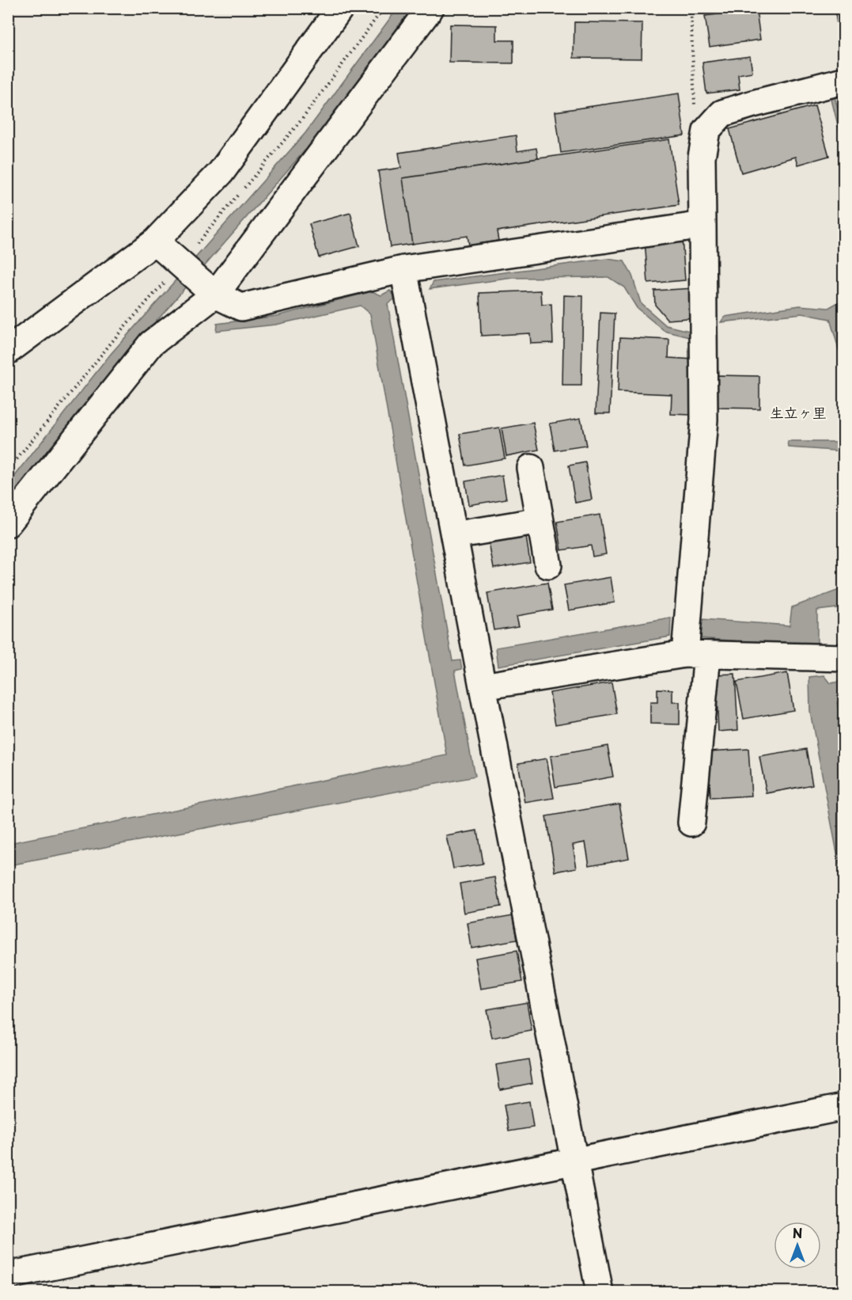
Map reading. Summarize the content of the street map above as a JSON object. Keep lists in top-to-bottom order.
{
  "districts": ["生立ヶ里"],
  "north": "top"
}
